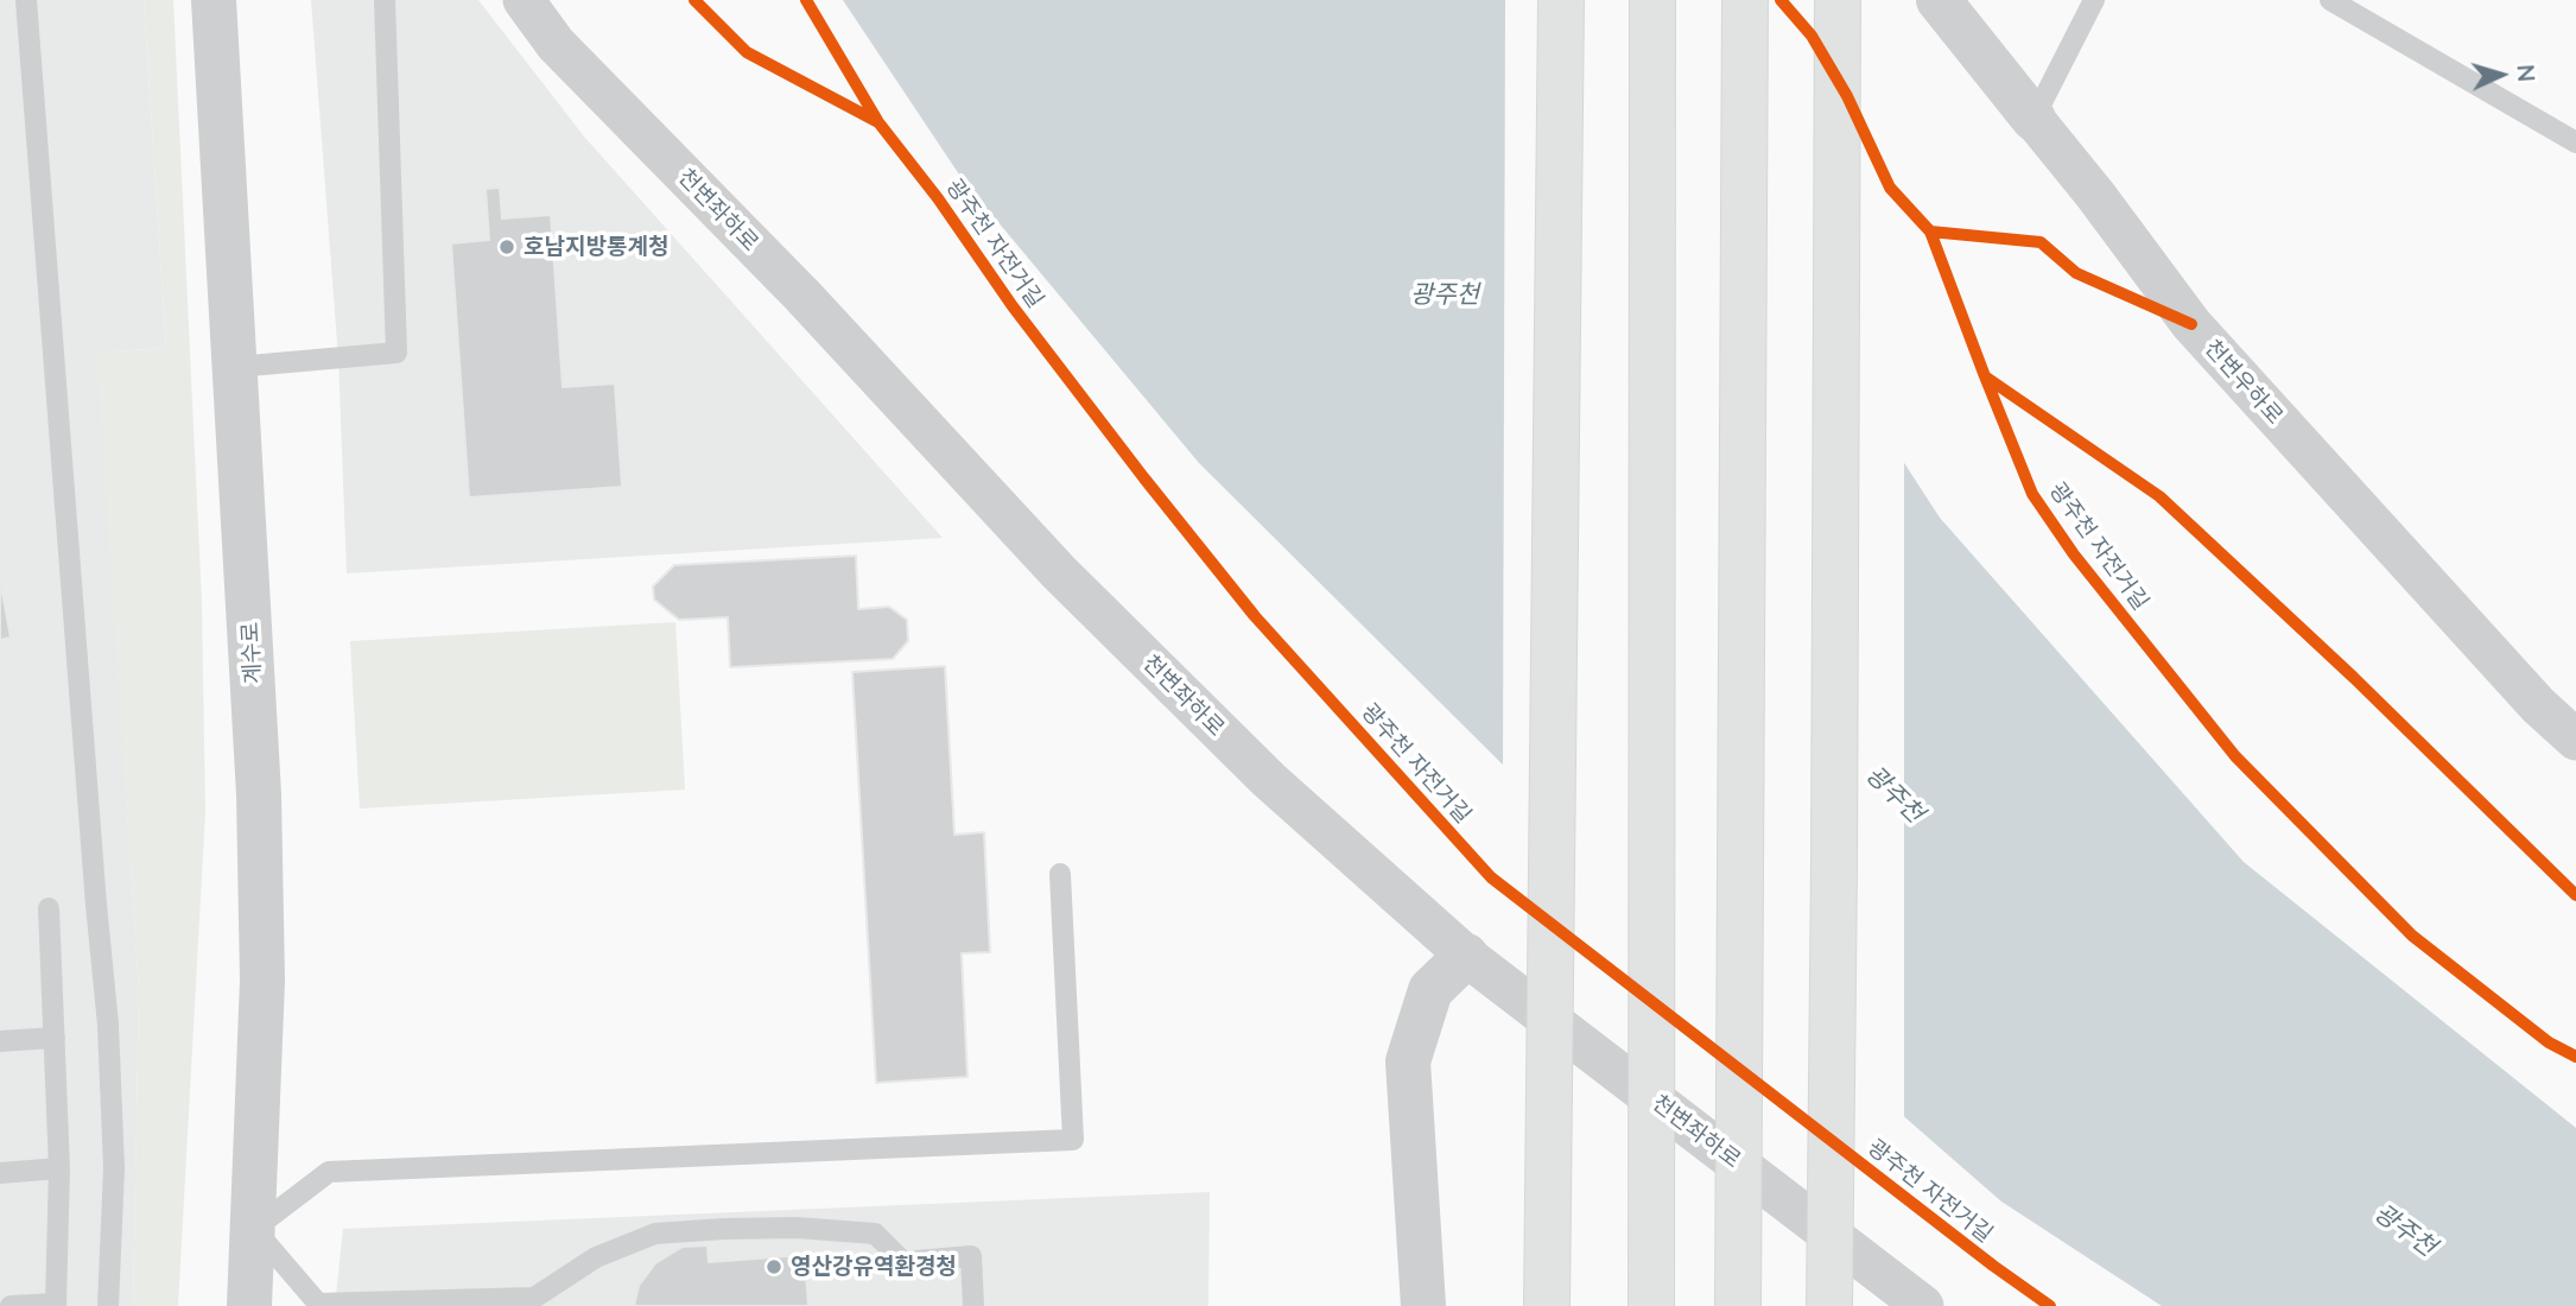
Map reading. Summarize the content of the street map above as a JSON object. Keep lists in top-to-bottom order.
{
  "streets": {
    "street": ["천변좌하로", "천변우하로", "계수로"],
    "cycle path": ["광주천 자전거길"]
  },
  "water": ["광주천"],
  "places": ["호남지방통계청", "영산강유역환경청"],
  "north": "right"
}
